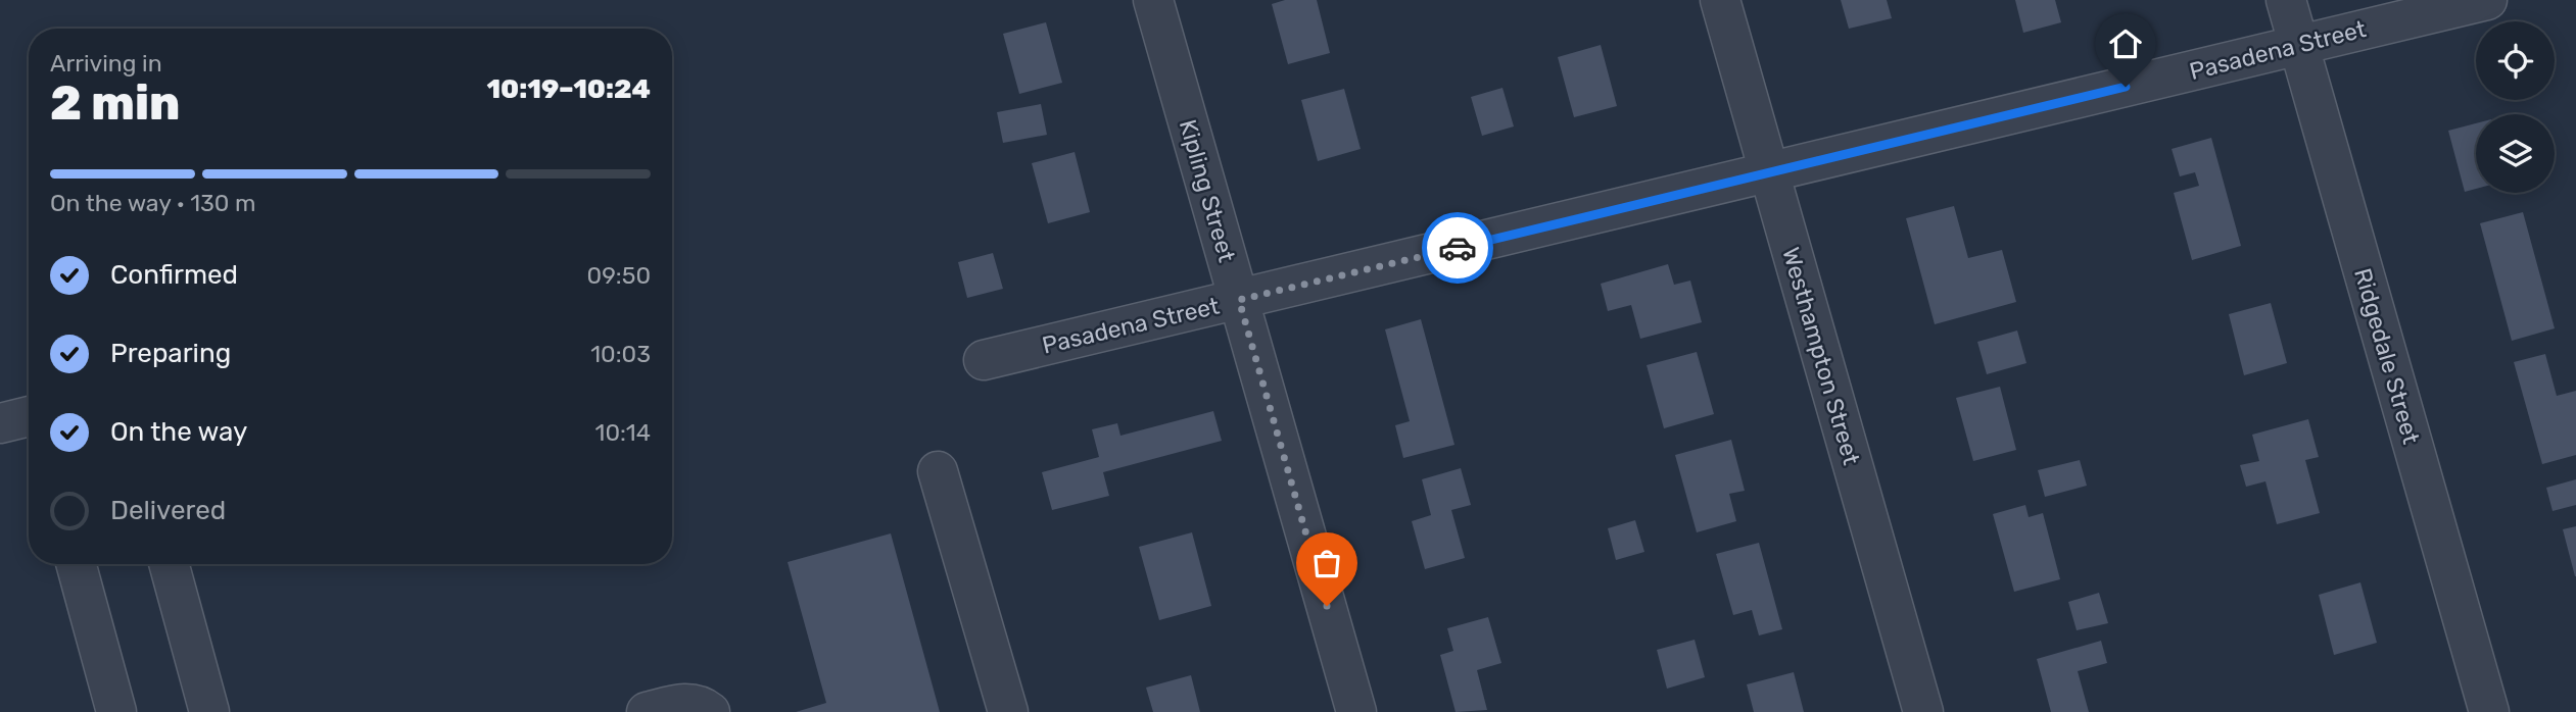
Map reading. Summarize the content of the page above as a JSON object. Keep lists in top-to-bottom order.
{
  "streets": {
    "street": [
      "Pasadena Street",
      "Kipling Street",
      "Westhampton Street",
      "Ridgedale Street"
    ]
  },
  "crossings": [
    ["Pasadena Street", "Kipling Street"],
    ["Pasadena Street", "Westhampton Street"],
    ["Pasadena Street", "Ridgedale Street"]
  ],
  "page": {
    "heading": ["2 min", "Arriving in", "10:19–10:24"],
    "bar": "On the way · 130 m",
    "list": [
      ["Confirmed", "09:50"],
      ["Preparing", "10:03"],
      ["On the way", "10:14"],
      "Delivered"
    ]
  }
}
